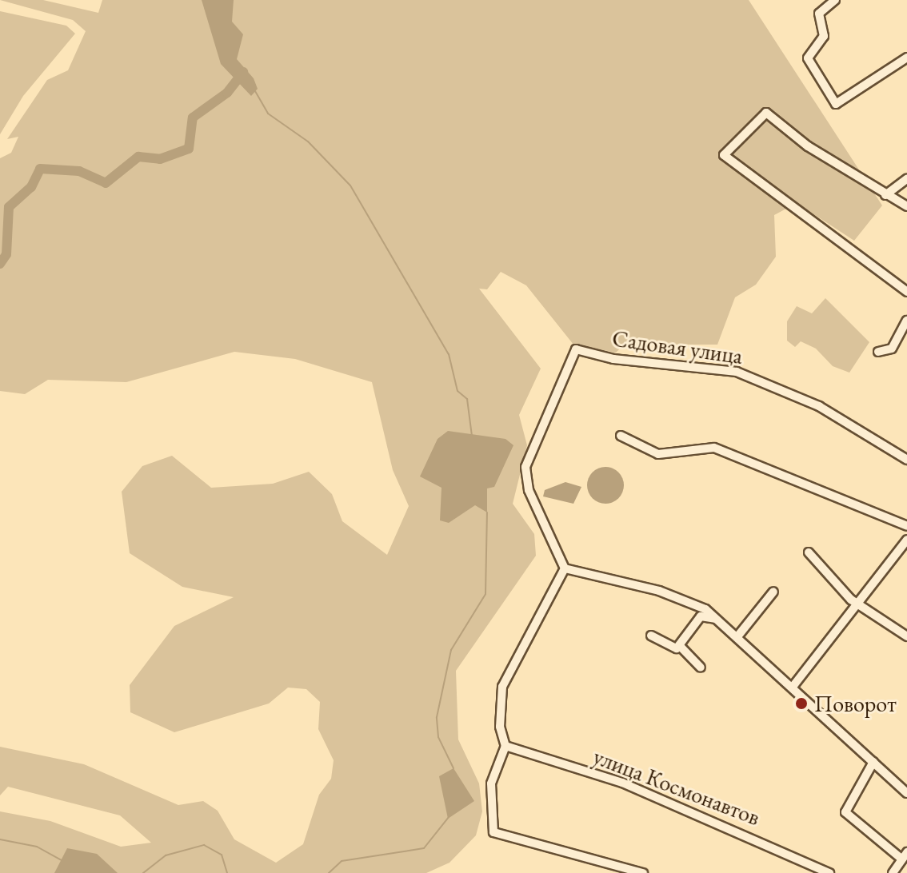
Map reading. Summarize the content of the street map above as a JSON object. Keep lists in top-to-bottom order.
{
  "streets": {
    "street": ["Садовая улица", "улица Космонавтов"]
  },
  "places": ["Поворот"]
}
